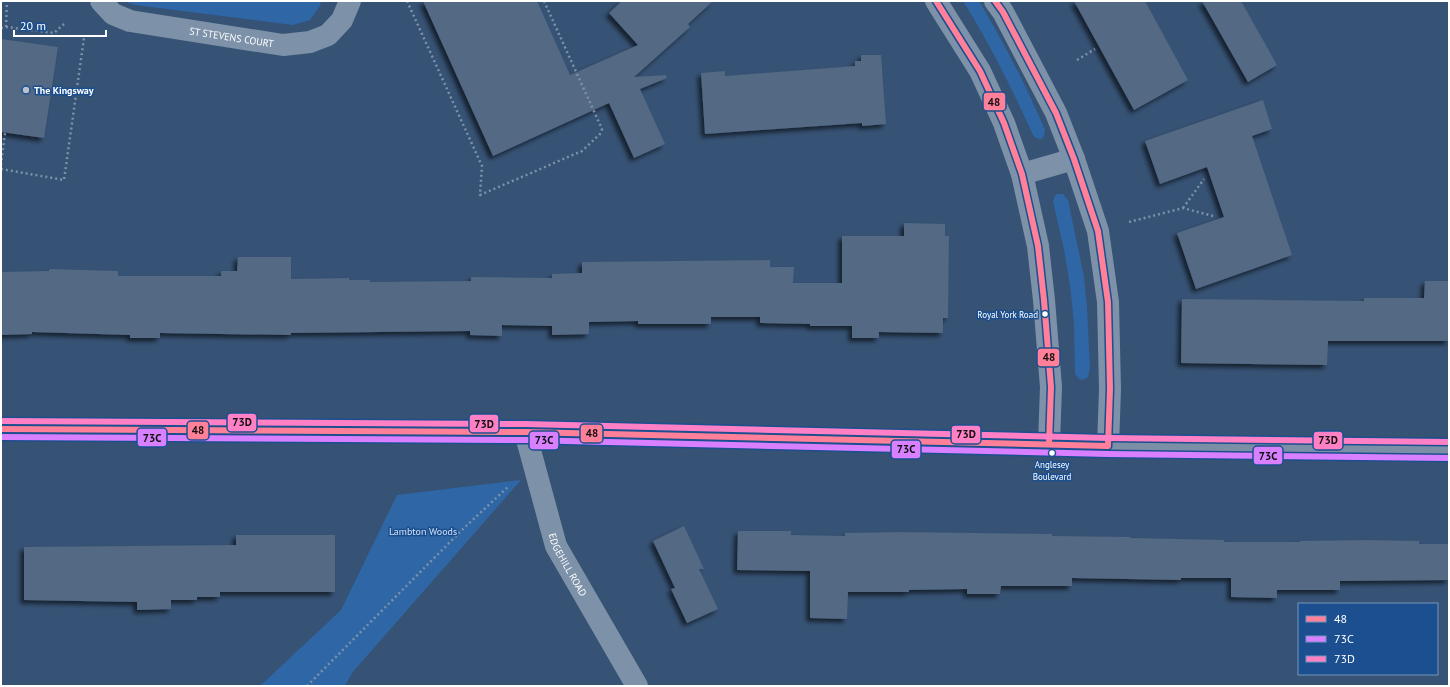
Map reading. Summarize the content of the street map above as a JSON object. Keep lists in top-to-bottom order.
{
  "streets": {
    "street": ["ST STEVENS COURT", "EDGEHILL ROAD"]
  },
  "parks": ["Lambton Woods"],
  "places": ["The Kingsway", "Royal York Road", "Anglesey Boulevard"],
  "lines": ["transit line 48", "transit line 73D", "transit line 73C"],
  "legend": ["48", "73C", "73D"],
  "scale_bar": "20 m"
}
